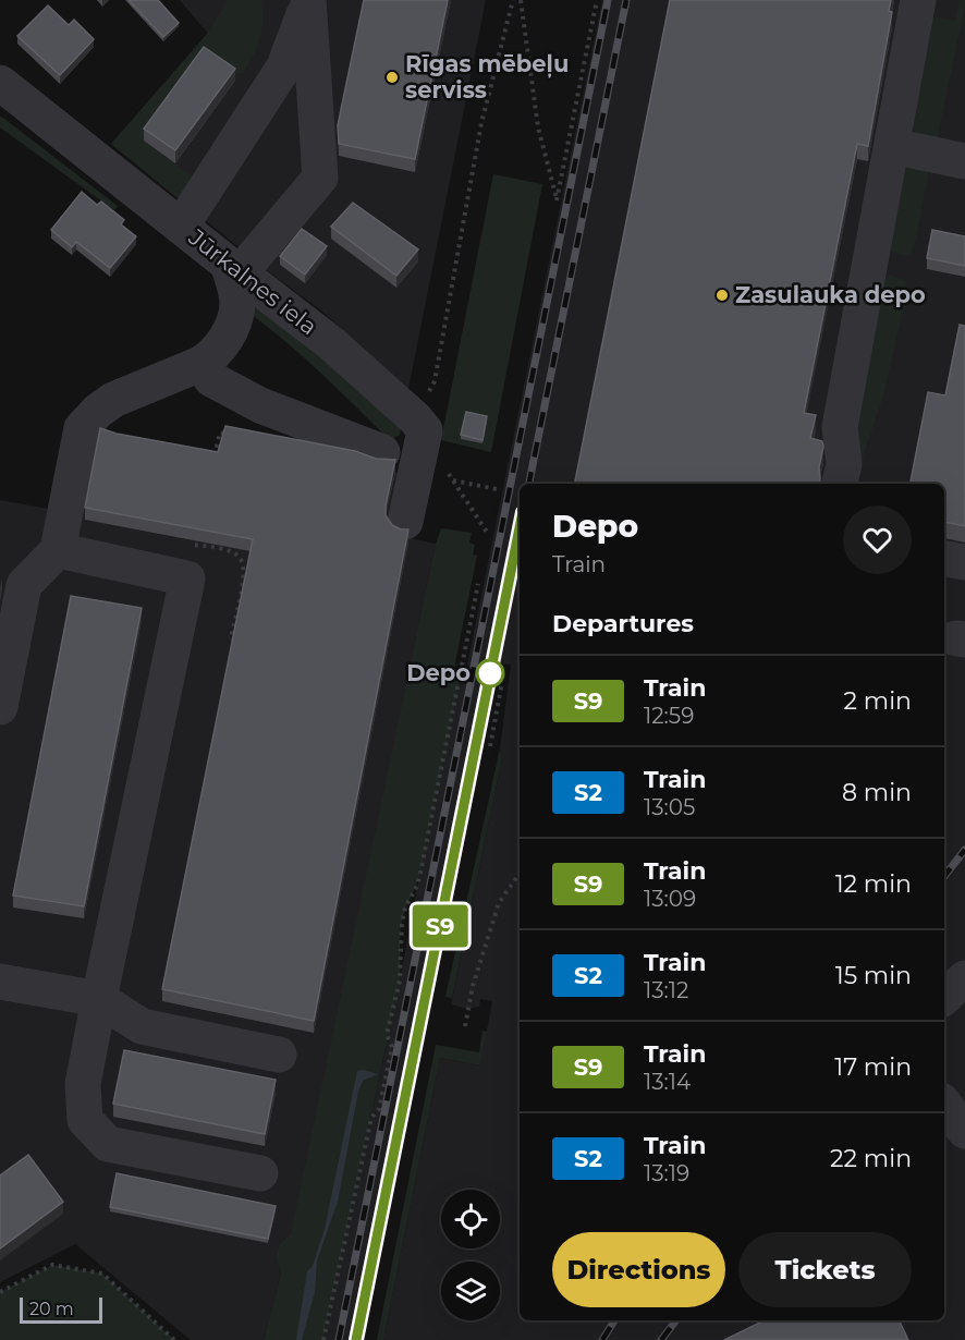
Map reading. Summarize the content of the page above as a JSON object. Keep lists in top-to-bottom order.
{
  "streets": {
    "street": ["Jūrkalnes iela"]
  },
  "places": ["Rīgas mēbeļu serviss", "Zasulauka depo", "Depo"],
  "scale_bar": "20 m",
  "page": {
    "on_map": "S9",
    "heading": [
      ["Depo", "Train"],
      "Departures"
    ],
    "list": [
      {
        "mark": "S9",
        "name": "Train",
        "note": "12:59",
        "value": "2 min"
      },
      {
        "mark": "S2",
        "name": "Train",
        "note": "13:05",
        "value": "8 min"
      },
      {
        "mark": "S9",
        "name": "Train",
        "note": "13:09",
        "value": "12 min"
      },
      {
        "mark": "S2",
        "name": "Train",
        "note": "13:12",
        "value": "15 min"
      },
      {
        "mark": "S9",
        "name": "Train",
        "note": "13:14",
        "value": "17 min"
      },
      {
        "mark": "S2",
        "name": "Train",
        "note": "13:19",
        "value": "22 min"
      }
    ],
    "buttons": ["Directions", "Tickets"],
    "scale": "20 m"
  }
}
